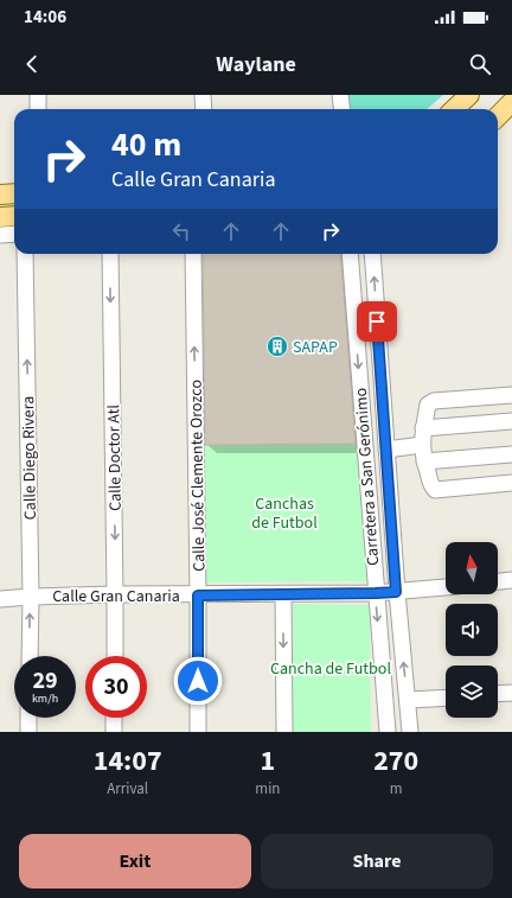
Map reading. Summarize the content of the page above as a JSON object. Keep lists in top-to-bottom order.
{
  "streets": {
    "street": [
      "Calle Diego Rivera",
      "Calle Doctor Atl",
      "Calle José Clemente Orozco",
      "Carretera a San Gerónimo",
      "Calle Gran Canaria"
    ]
  },
  "crossings": [
    ["Calle Diego Rivera", "Calle Gran Canaria"],
    ["Calle Doctor Atl", "Calle Gran Canaria"],
    ["Calle José Clemente Orozco", "Calle Gran Canaria"],
    ["Carretera a San Gerónimo", "Calle Gran Canaria"]
  ],
  "one_way": ["Calle Diego Rivera", "Calle Doctor Atl", "Calle José Clemente Orozco"],
  "parks": ["Canchas de Futbol", "Cancha de Futbol"],
  "places": {
    "building": ["SAPAP"]
  },
  "north": "top",
  "page": {
    "status": "14:06",
    "header": "Waylane",
    "turn": ["40 m", "Calle Gran Canaria"],
    "speed": "29 km/h",
    "limit": "30",
    "eta": [
      "14:07",
      "Arrival",
      "1",
      "min",
      "270",
      "m"
    ],
    "buttons": ["Exit", "Share"]
  }
}
